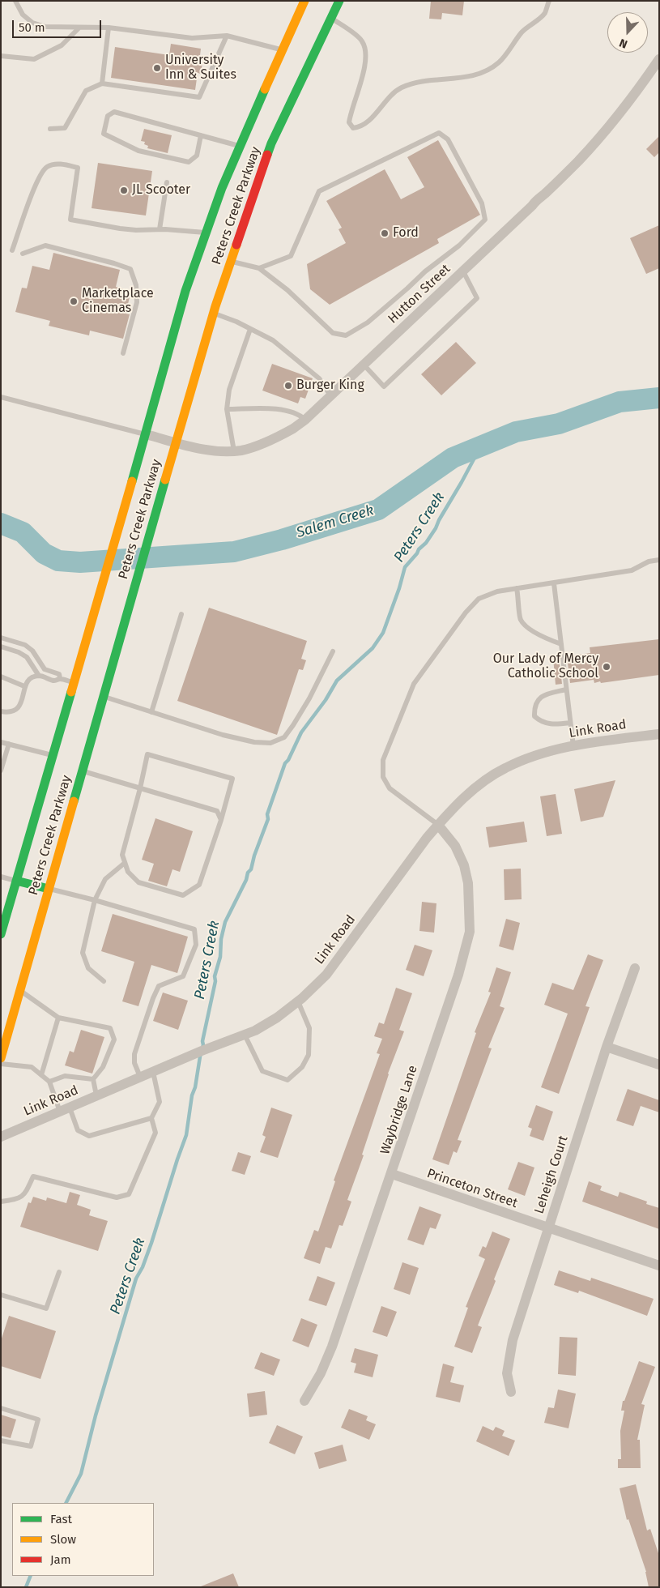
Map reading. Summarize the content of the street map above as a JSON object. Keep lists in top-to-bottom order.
{
  "streets": {
    "main road": ["Peters Creek Parkway"],
    "street": [
      "Hutton Street",
      "Link Road",
      "Waybridge Lane",
      "Leheigh Court",
      "Princeton Street"
    ]
  },
  "crossings": [
    ["Peters Creek Parkway", "Hutton Street"],
    ["Link Road", "Waybridge Lane"],
    ["Waybridge Lane", "Princeton Street"],
    ["Leheigh Court", "Princeton Street"]
  ],
  "water": ["Salem Creek", "Peters Creek"],
  "places": [
    "University Inn & Suites",
    "JL Scooter",
    "Ford",
    "Marketplace Cinemas",
    "Burger King",
    "Our Lady of Mercy Catholic School"
  ],
  "legend": ["Fast", "Slow", "Jam"],
  "scale_bar": "50 m",
  "north": "bottom"
}
